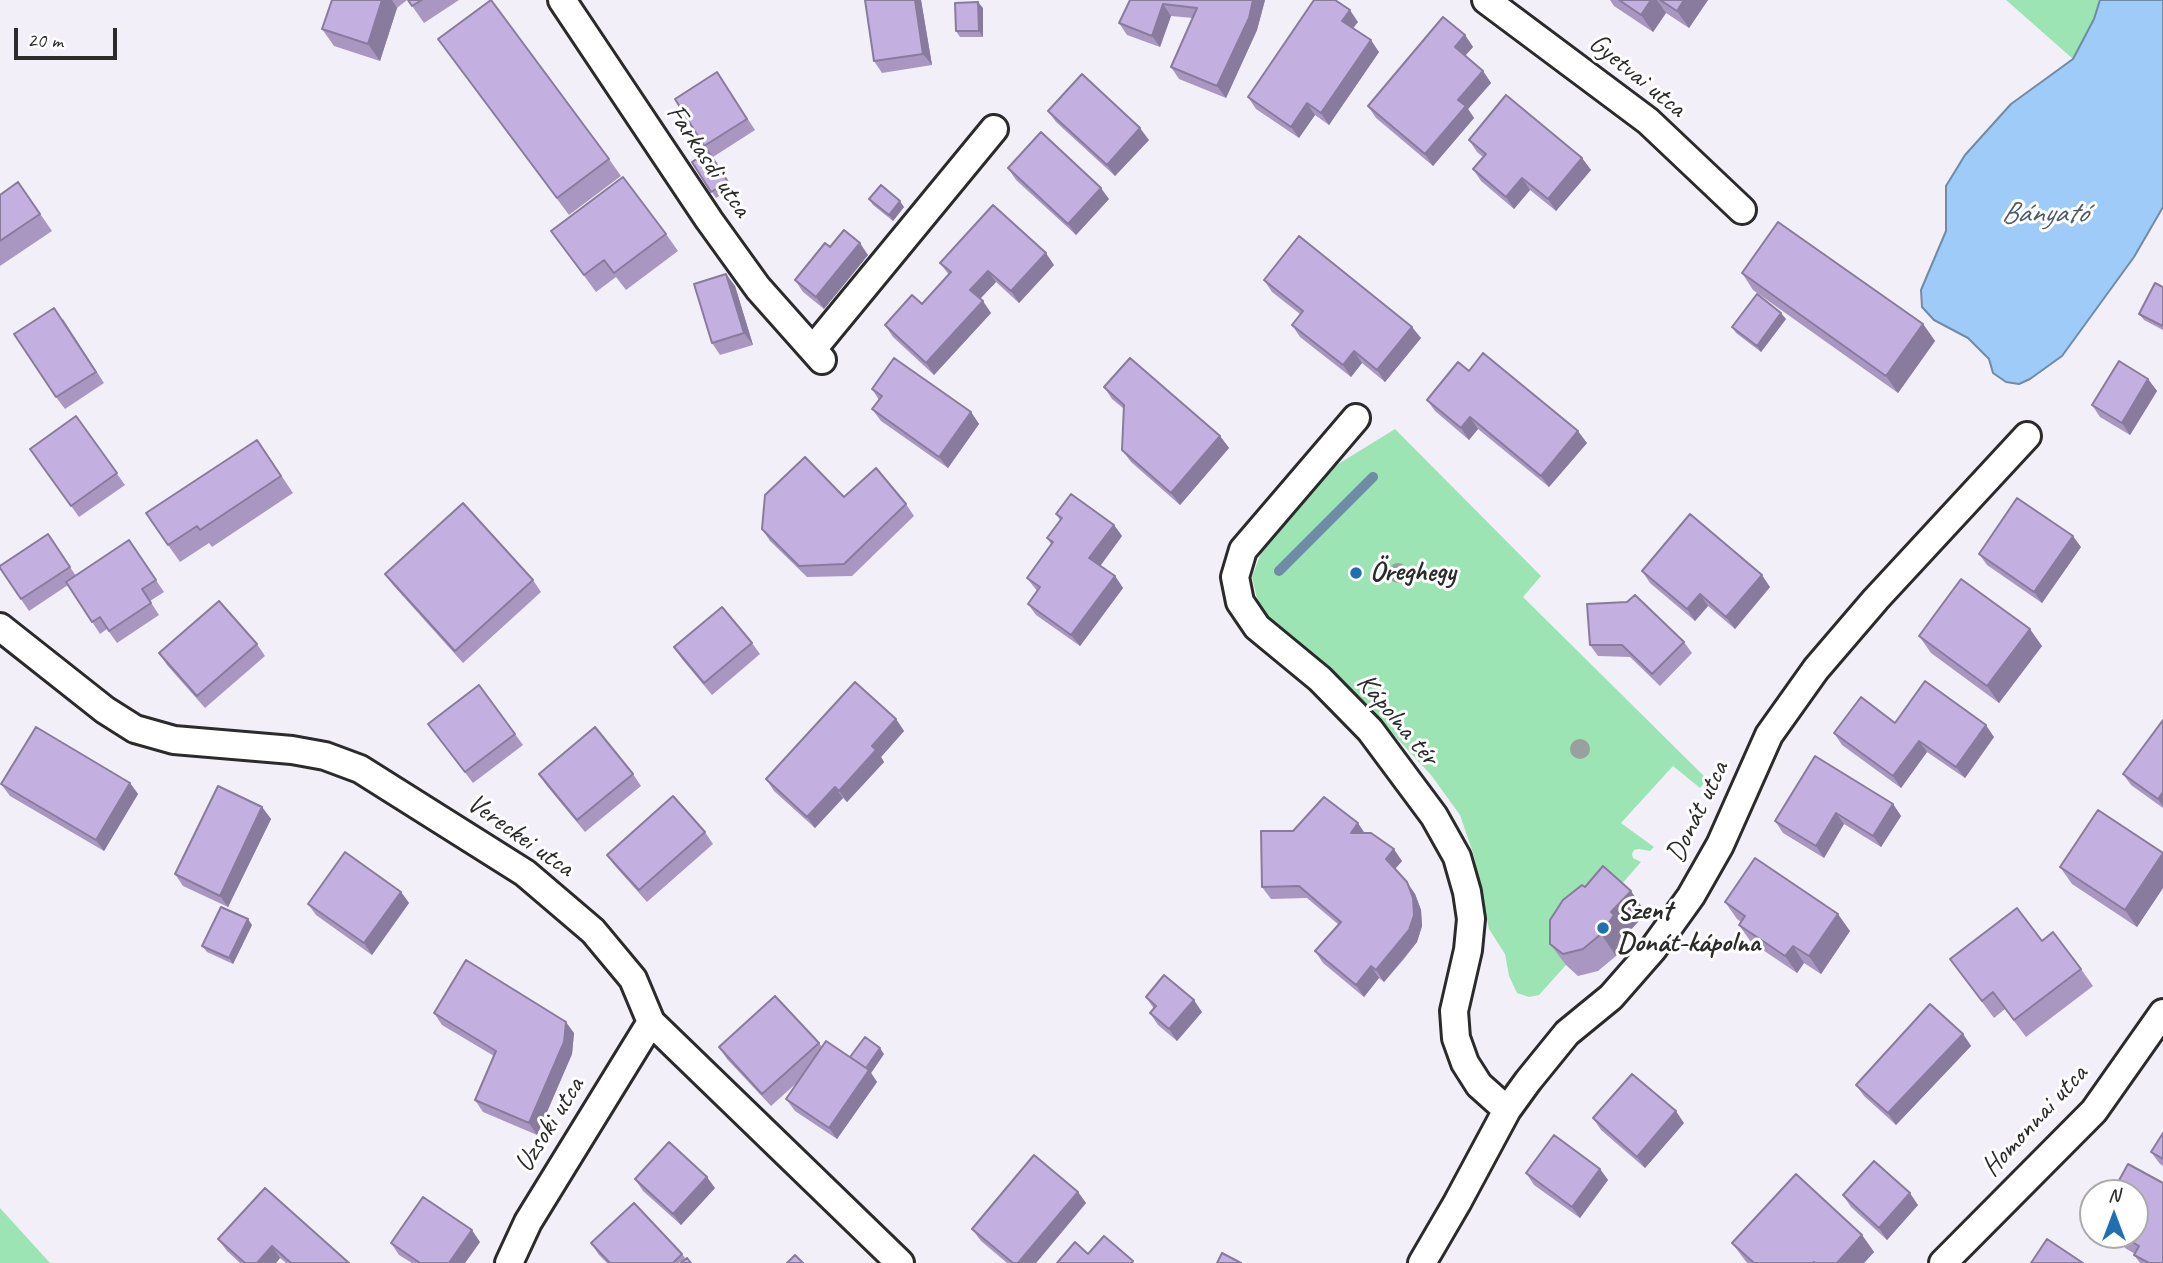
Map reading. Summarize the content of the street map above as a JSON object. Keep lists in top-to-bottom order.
{
  "streets": {
    "street": [
      "Gyetvai utca",
      "Farkasdi utca",
      "Kápolna tér",
      "Donát utca",
      "Vereckei utca",
      "Homonnai utca",
      "Uzsoki utca"
    ]
  },
  "crossings": [
    ["Kápolna tér", "Donát utca"],
    ["Vereckei utca", "Uzsoki utca"]
  ],
  "water": ["Bányató"],
  "places": ["Öreghegy", "Szent Donát-kápolna"],
  "scale_bar": "20 m",
  "north": "top"
}
